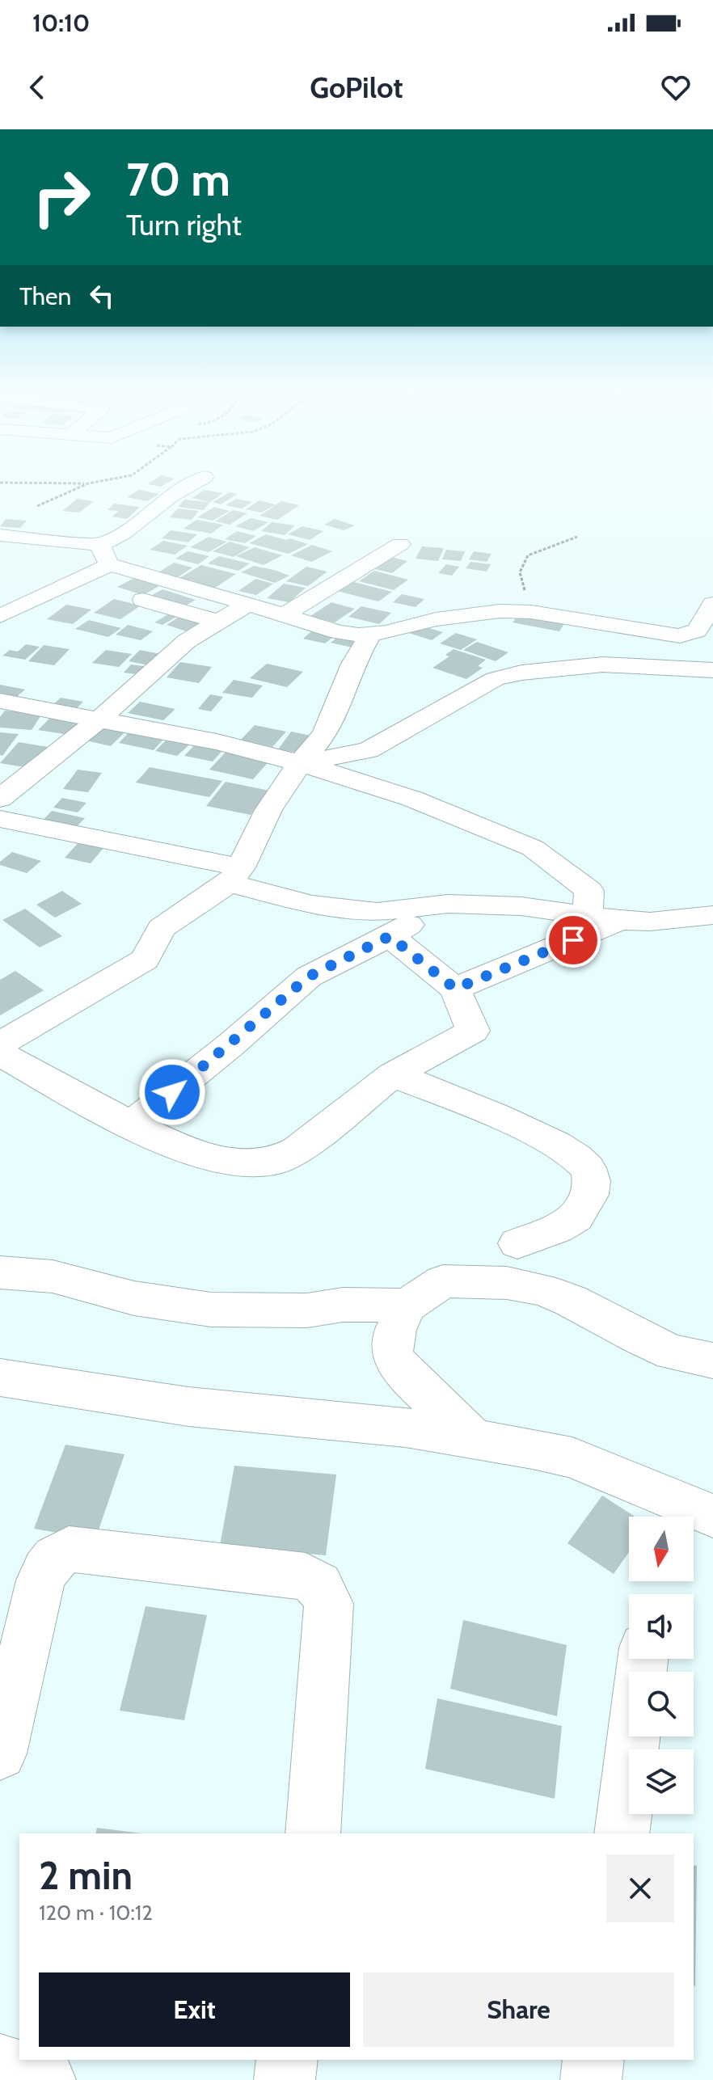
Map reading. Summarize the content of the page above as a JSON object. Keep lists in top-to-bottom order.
{
  "north": "bottom",
  "page": {
    "status": "10:10",
    "header": "GoPilot",
    "turn": ["70 m", "Turn right"],
    "then": "Then",
    "heading": ["2 min", "120 m · 10:12"],
    "buttons": ["Exit", "Share"]
  }
}
